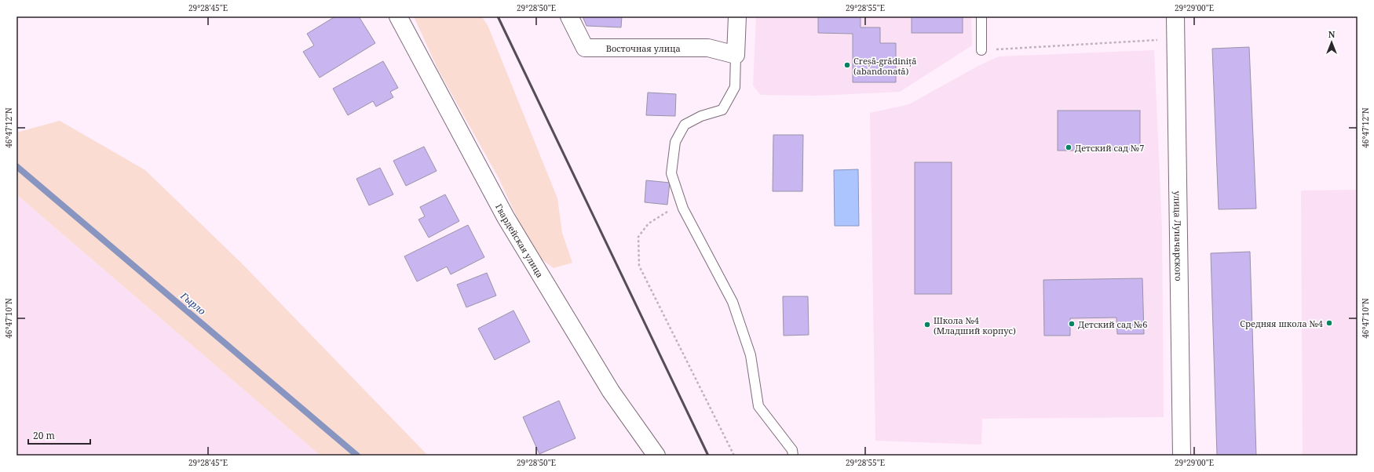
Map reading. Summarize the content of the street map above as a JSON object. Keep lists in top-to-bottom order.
{
  "streets": {
    "street": ["Восточная улица", "улица Луначарского", "Гвардейская улица"]
  },
  "water": ["Гырло"],
  "places": [
    "Creșă-grădiniță (abandonată)",
    "Детский сад №7",
    "Средняя школа №4",
    "Детский сад №6",
    "Школа №4 (Младший корпус)"
  ],
  "scale_bar": "20 m",
  "north": "top",
  "coordinates": [
    "29°28'45\"E",
    "29°28'50\"E",
    "29°28'55\"E",
    "29°29'00\"E",
    "46°47'12\"N",
    "46°47'10\"N"
  ]
}
